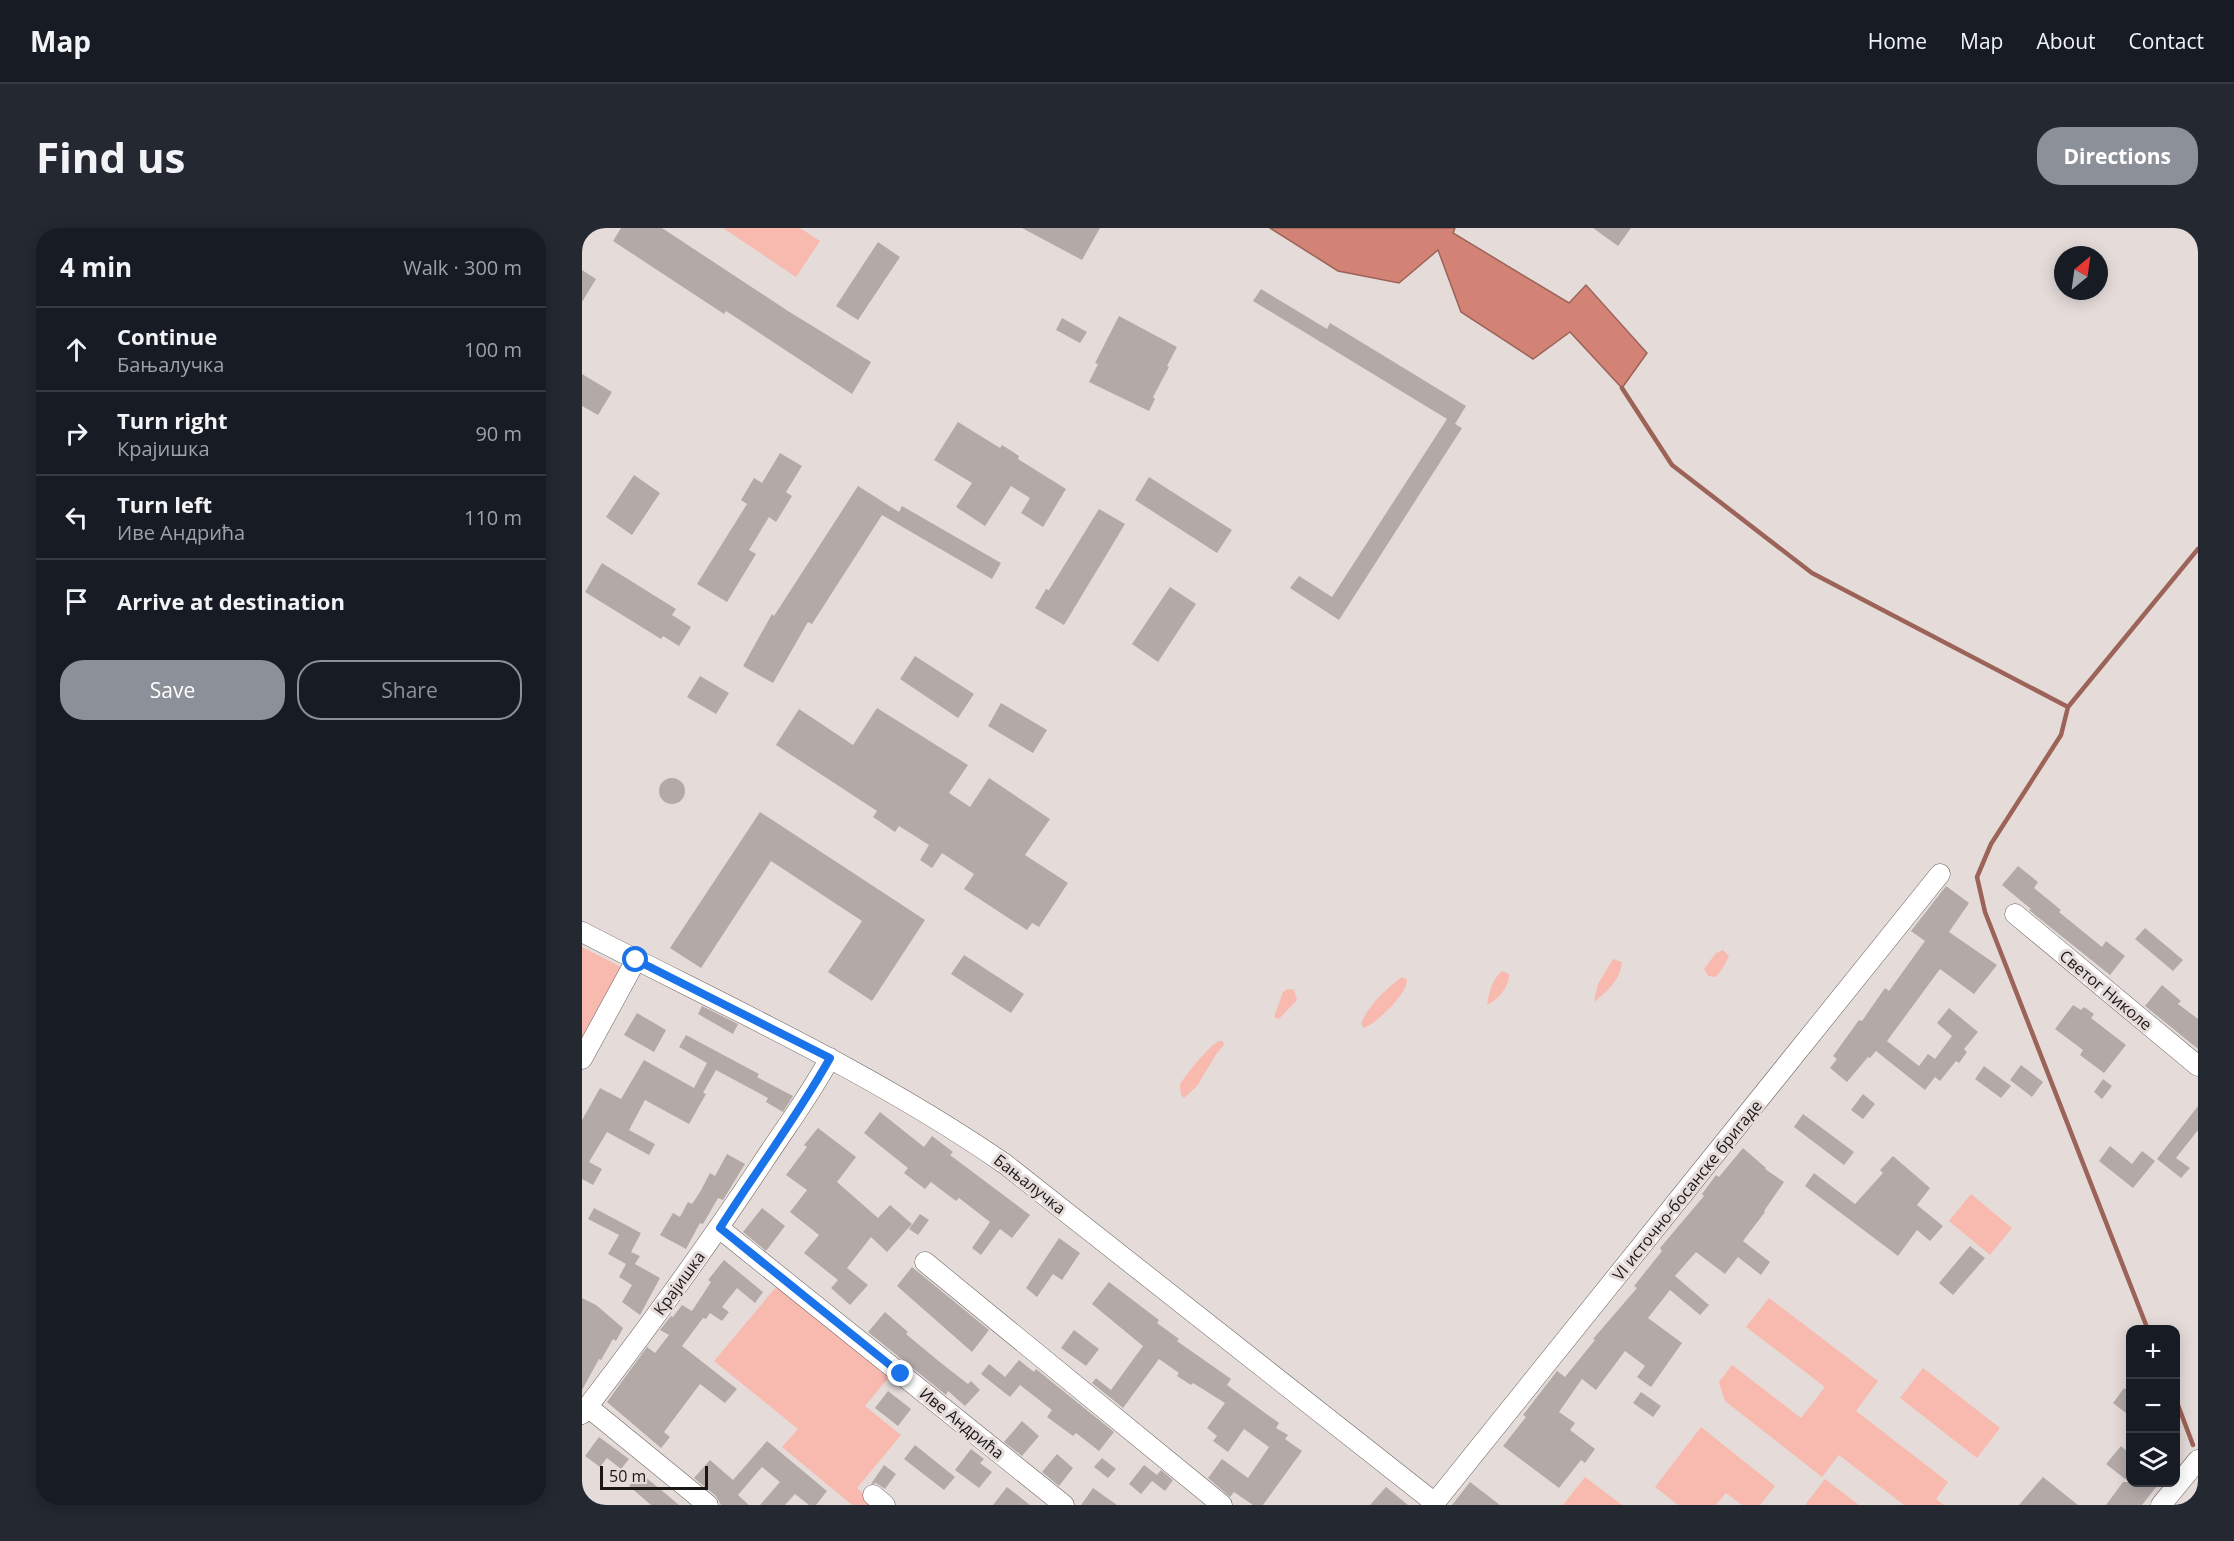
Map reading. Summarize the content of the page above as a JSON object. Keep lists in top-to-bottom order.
{
  "streets": {
    "street": [
      "Светог Николе",
      "Бањалучка",
      "VI источно-босанске бригаде",
      "Крајишка",
      "Иве Андрића"
    ]
  },
  "crossings": [
    ["Бањалучка", "VI источно-босанске бригаде"],
    ["Бањалучка", "Крајишка"],
    ["Крајишка", "Иве Андрића"]
  ],
  "scale_bar": "50 m",
  "north": "top right",
  "page": {
    "header": "Map",
    "nav": [
      "Home",
      "Map",
      "About",
      "Contact"
    ],
    "buttons": [
      "Directions",
      ["Save", "Share"]
    ],
    "title": "Find us",
    "heading": ["4 min", "Walk · 300 m"],
    "list": [
      ["Continue", "Бањалучка", "100 m"],
      ["Turn right", "Крајишка", "90 m"],
      ["Turn left", "Иве Андрића", "110 m"],
      "Arrive at destination"
    ],
    "map_buttons": ["+", "−"],
    "scale": "50 m"
  }
}
